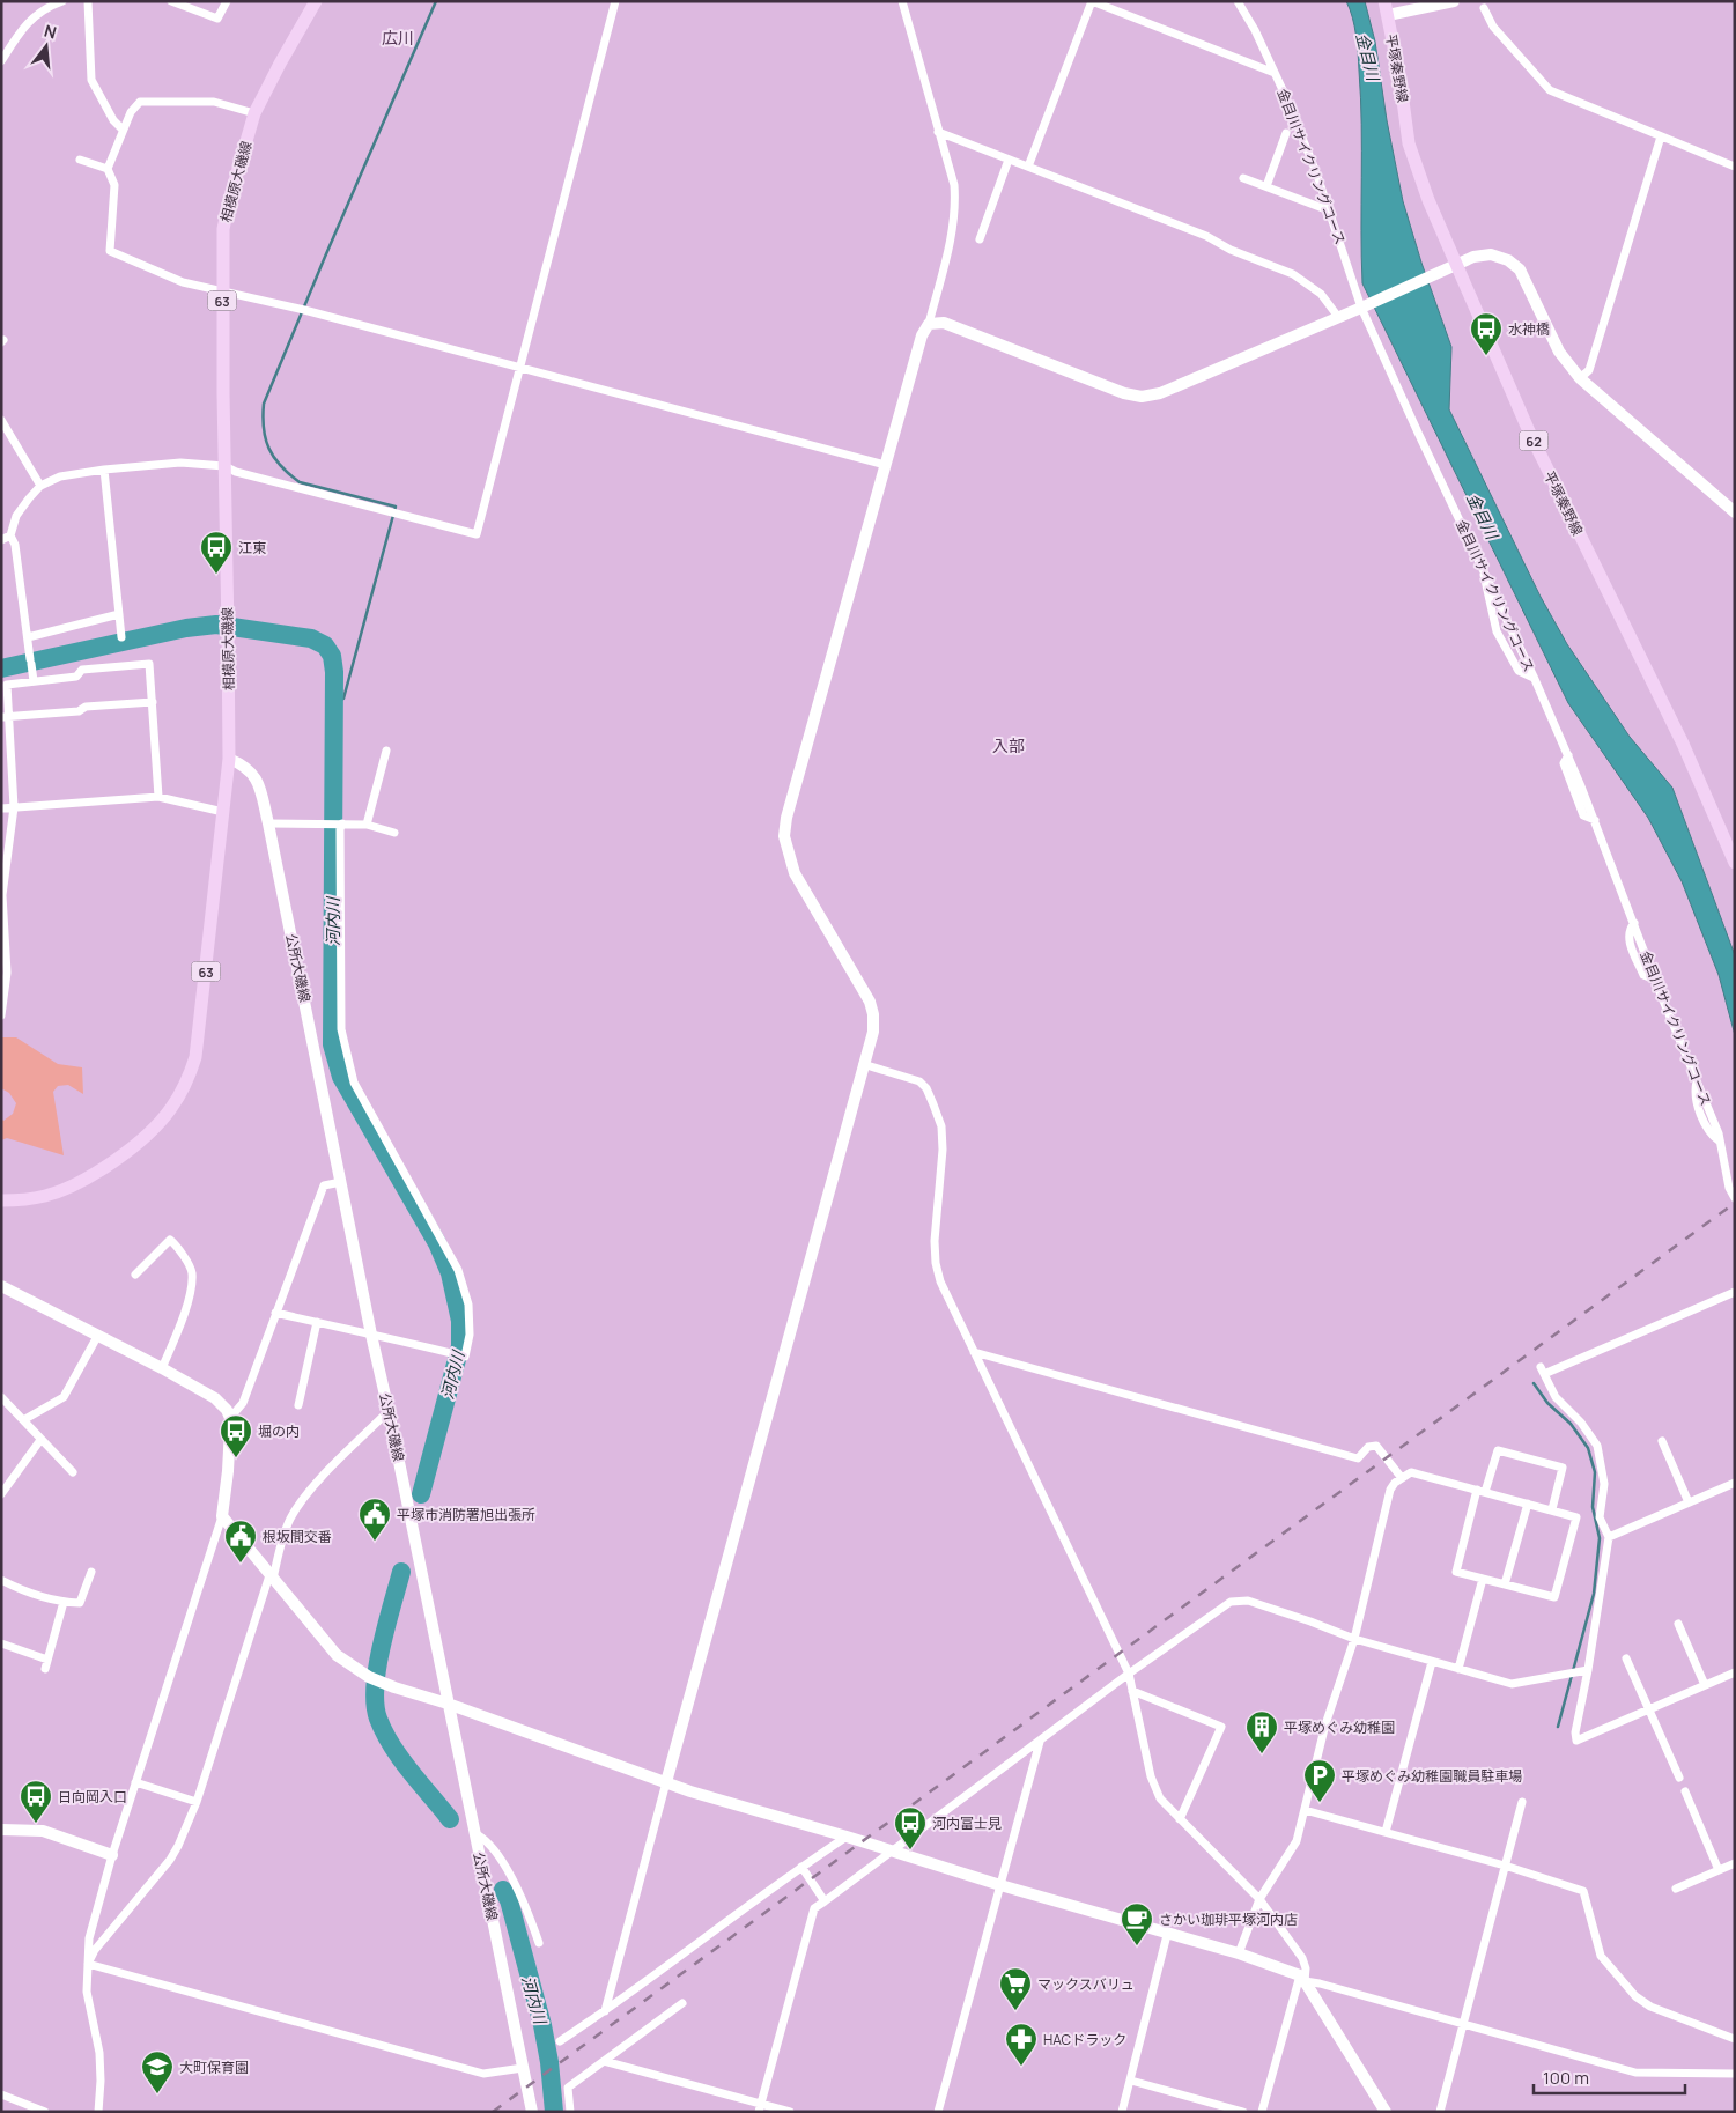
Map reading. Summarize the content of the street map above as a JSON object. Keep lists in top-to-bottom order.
{
  "streets": {
    "main road": [
      "平塚秦野線",
      "相模原大磯線",
      "63",
      "62"
    ],
    "street": ["金目川サイクリングコース", "公所大磯線"]
  },
  "crossings": [
    ["相模原大磯線", "公所大磯線"]
  ],
  "districts": ["広川", "入部"],
  "water": ["金目川", "河内川"],
  "places": {
    "bus stop": [
      "水神橋",
      "江東",
      "堀の内",
      "日向岡入口",
      "河内富士見"
    ],
    "public building": ["平塚市消防署旭出張所", "根坂間交番"],
    "building": ["平塚めぐみ幼稚園"],
    "parking": ["平塚めぐみ幼稚園職員駐車場"],
    "cafe": ["さかい珈琲平塚河内店"],
    "supermarket": ["マックスバリュ"],
    "pharmacy": ["HACドラック"],
    "school or university": ["大町保育園"]
  },
  "scale_bar": "100 m",
  "north": "top"
}
